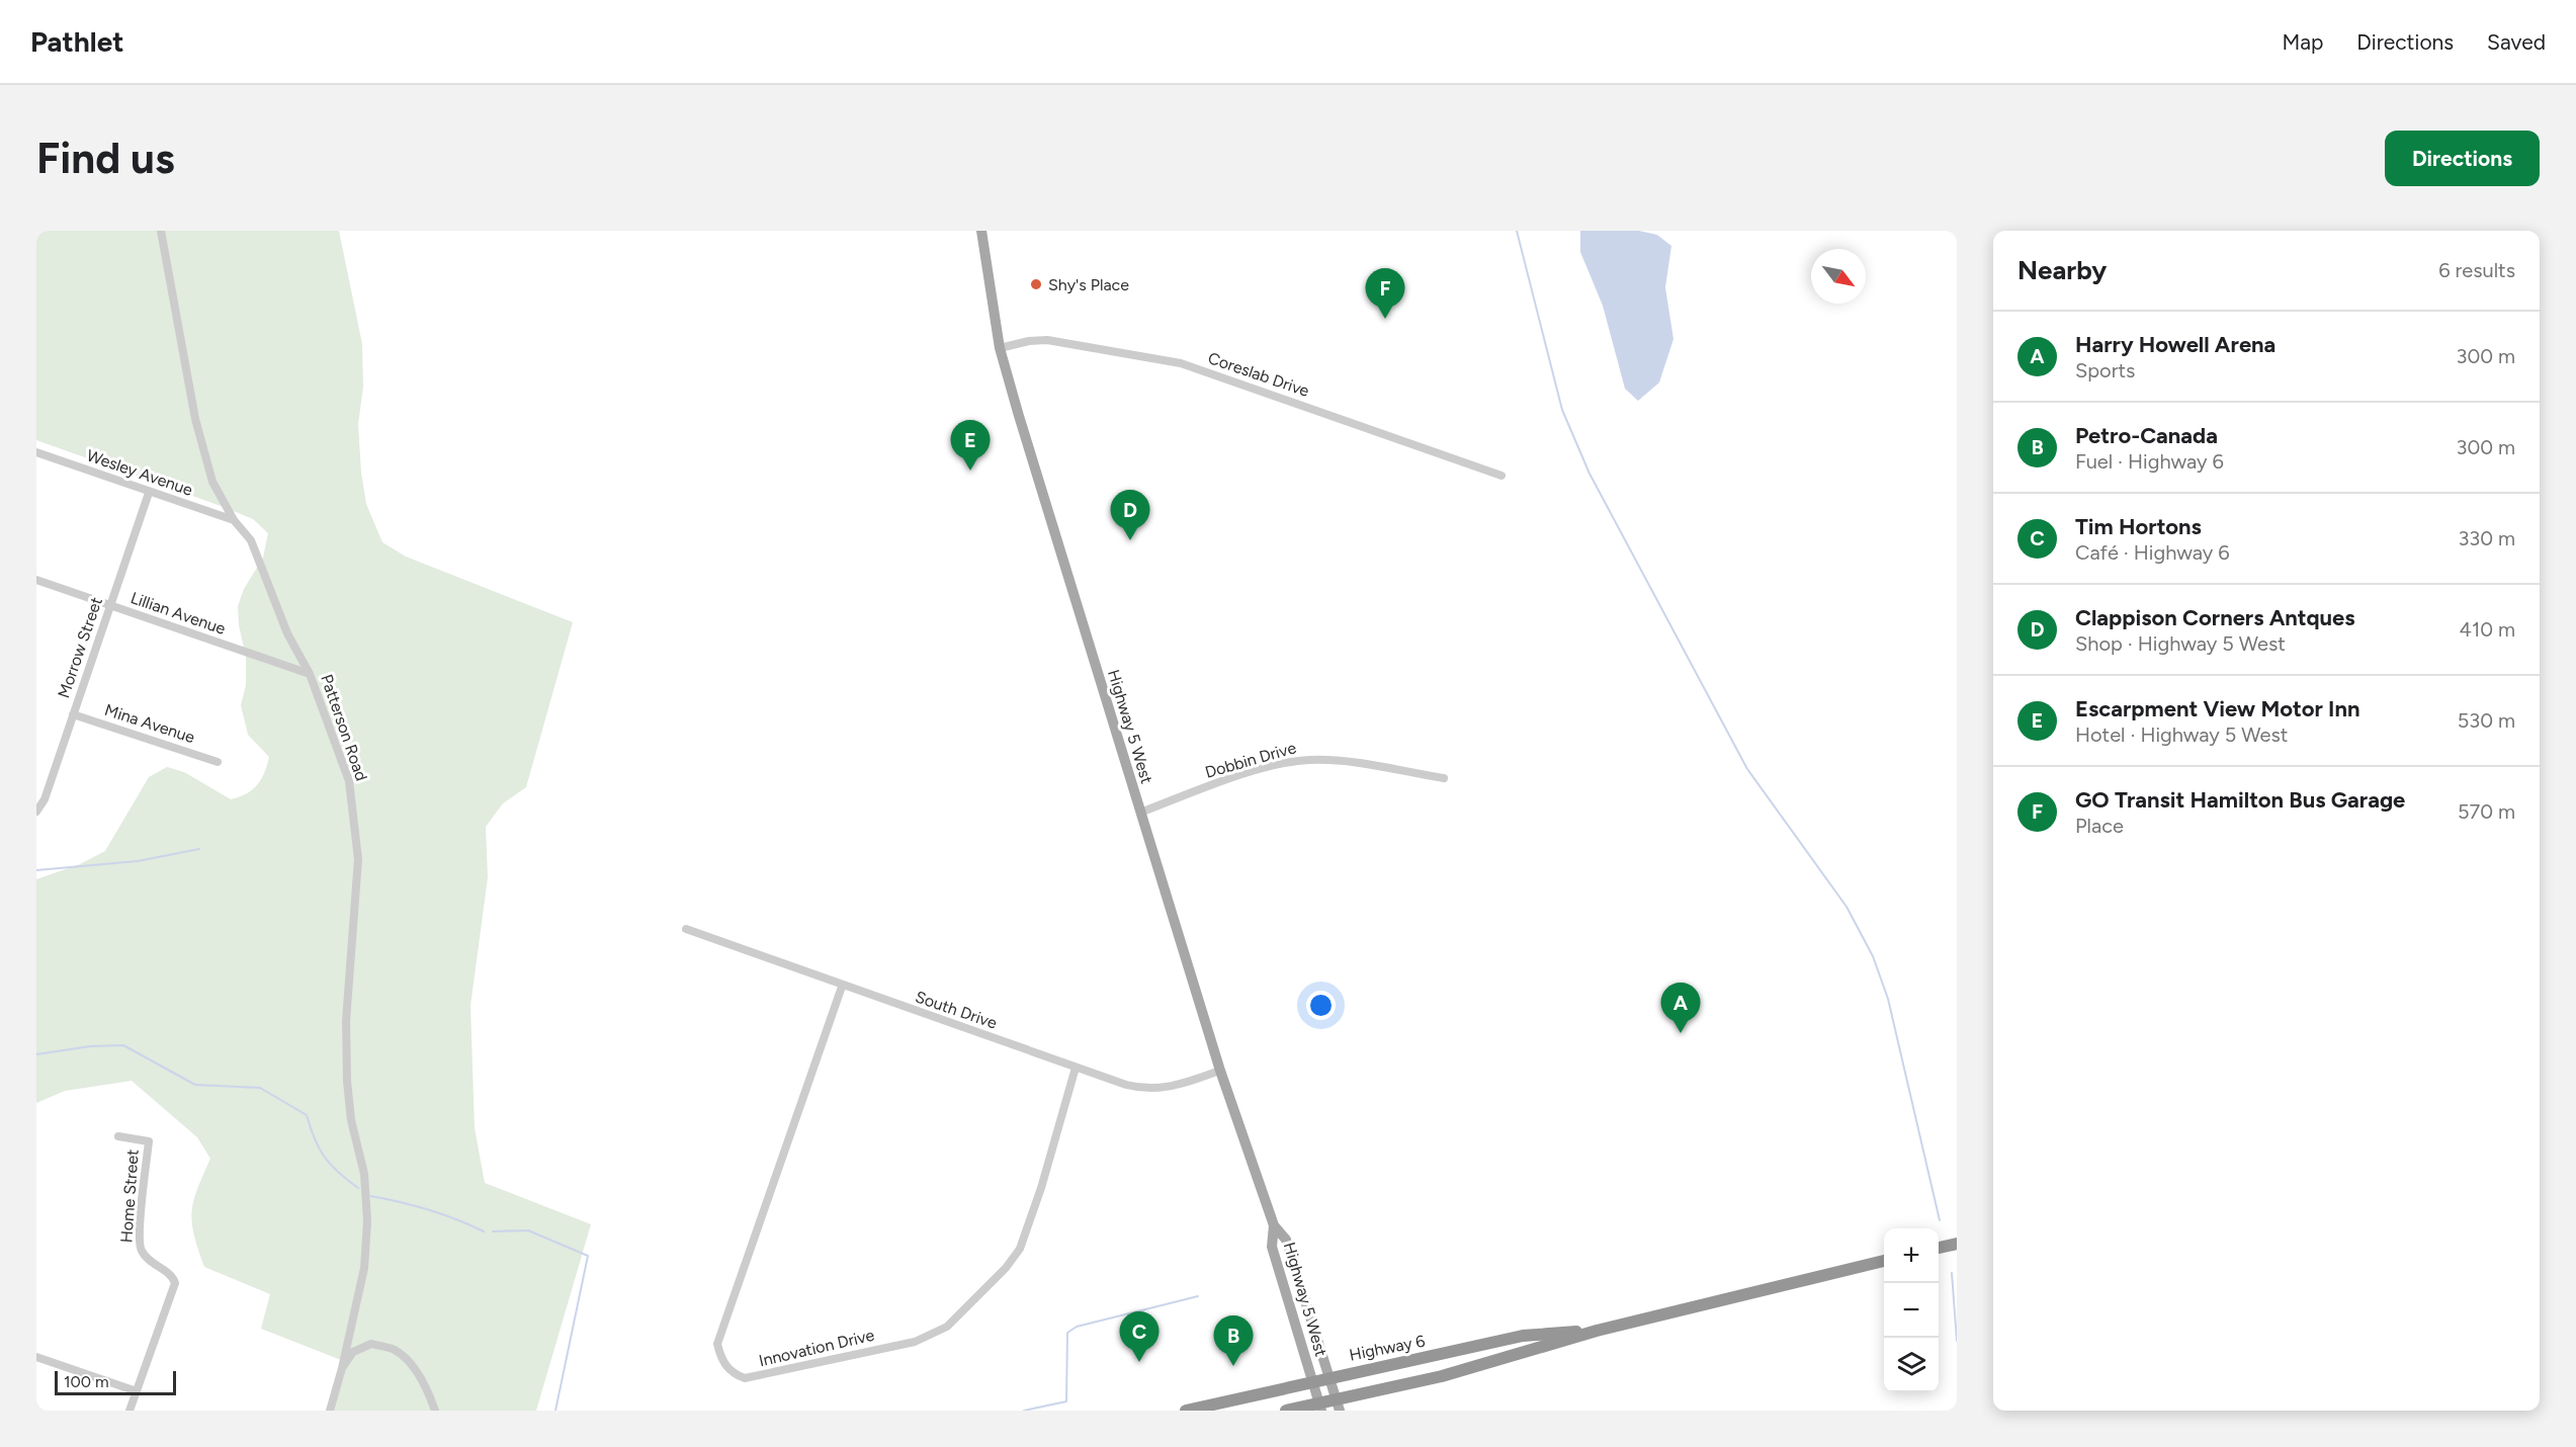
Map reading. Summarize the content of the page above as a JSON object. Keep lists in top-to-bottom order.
{
  "streets": {
    "highway": ["Highway 6"],
    "main road": ["Highway 5 West"],
    "street": [
      "Coreslab Drive",
      "Wesley Avenue",
      "Lillian Avenue",
      "Morrow Street",
      "Mina Avenue",
      "Patterson Road",
      "Dobbin Drive",
      "South Drive",
      "Home Street",
      "Innovation Drive"
    ]
  },
  "crossings": [
    ["Coreslab Drive", "Highway 5 West"],
    ["Wesley Avenue", "Morrow Street"],
    ["Wesley Avenue", "Patterson Road"],
    ["Lillian Avenue", "Morrow Street"],
    ["Lillian Avenue", "Patterson Road"],
    ["Morrow Street", "Mina Avenue"],
    ["Highway 5 West", "Dobbin Drive"],
    ["Highway 5 West", "South Drive"],
    ["Highway 5 West", "Highway 6"],
    ["South Drive", "Innovation Drive"]
  ],
  "places": ["Shy's Place"],
  "scale_bar": "100 m",
  "north": "bottom right",
  "page": {
    "header": "Pathlet",
    "nav": ["Map", "Directions", "Saved"],
    "buttons": "Directions",
    "title": "Find us",
    "heading": ["Nearby", "6 results"],
    "pins": [
      "F",
      "E",
      "D",
      "A",
      "C",
      "B"
    ],
    "list": [
      {
        "mark": "A",
        "name": "Harry Howell Arena",
        "note": "Sports",
        "value": "300 m"
      },
      {
        "mark": "B",
        "name": "Petro-Canada",
        "note": "Fuel · Highway 6",
        "value": "300 m"
      },
      {
        "mark": "C",
        "name": "Tim Hortons",
        "note": "Café · Highway 6",
        "value": "330 m"
      },
      {
        "mark": "D",
        "name": "Clappison Corners Antques",
        "note": "Shop · Highway 5 West",
        "value": "410 m"
      },
      {
        "mark": "E",
        "name": "Escarpment View Motor Inn",
        "note": "Hotel · Highway 5 West",
        "value": "530 m"
      },
      {
        "mark": "F",
        "name": "GO Transit Hamilton Bus Garage",
        "note": "Place",
        "value": "570 m"
      }
    ],
    "map_buttons": ["+", "−"],
    "scale": "100 m"
  }
}
